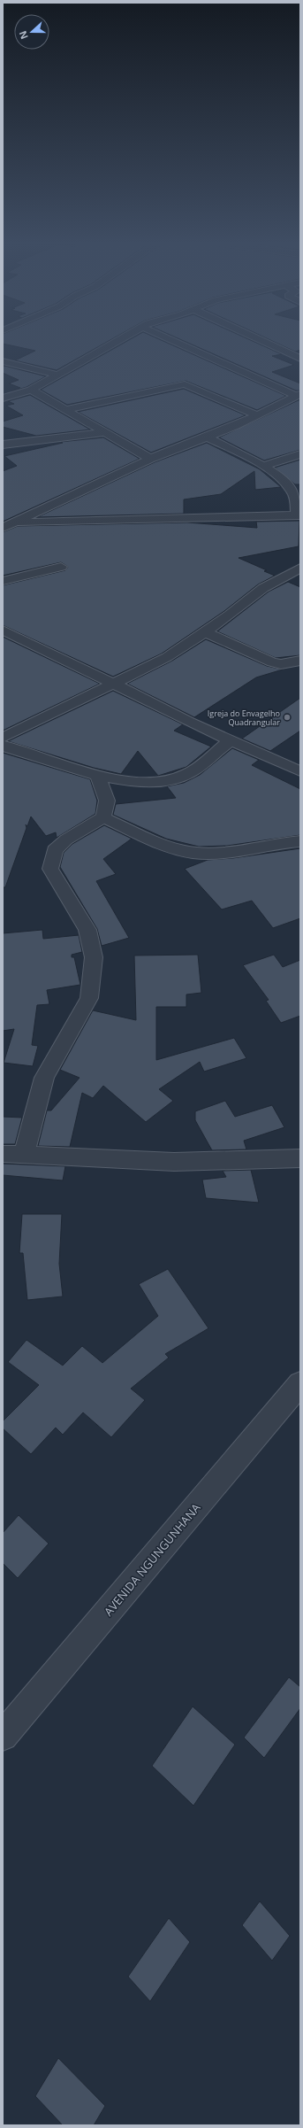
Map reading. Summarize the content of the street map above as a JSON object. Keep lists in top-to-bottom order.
{
  "streets": {
    "street": ["AVENIDA NGUNGUNHANA"]
  },
  "places": ["Igreja do Envagelho Quadrangular"],
  "north": "left"
}
